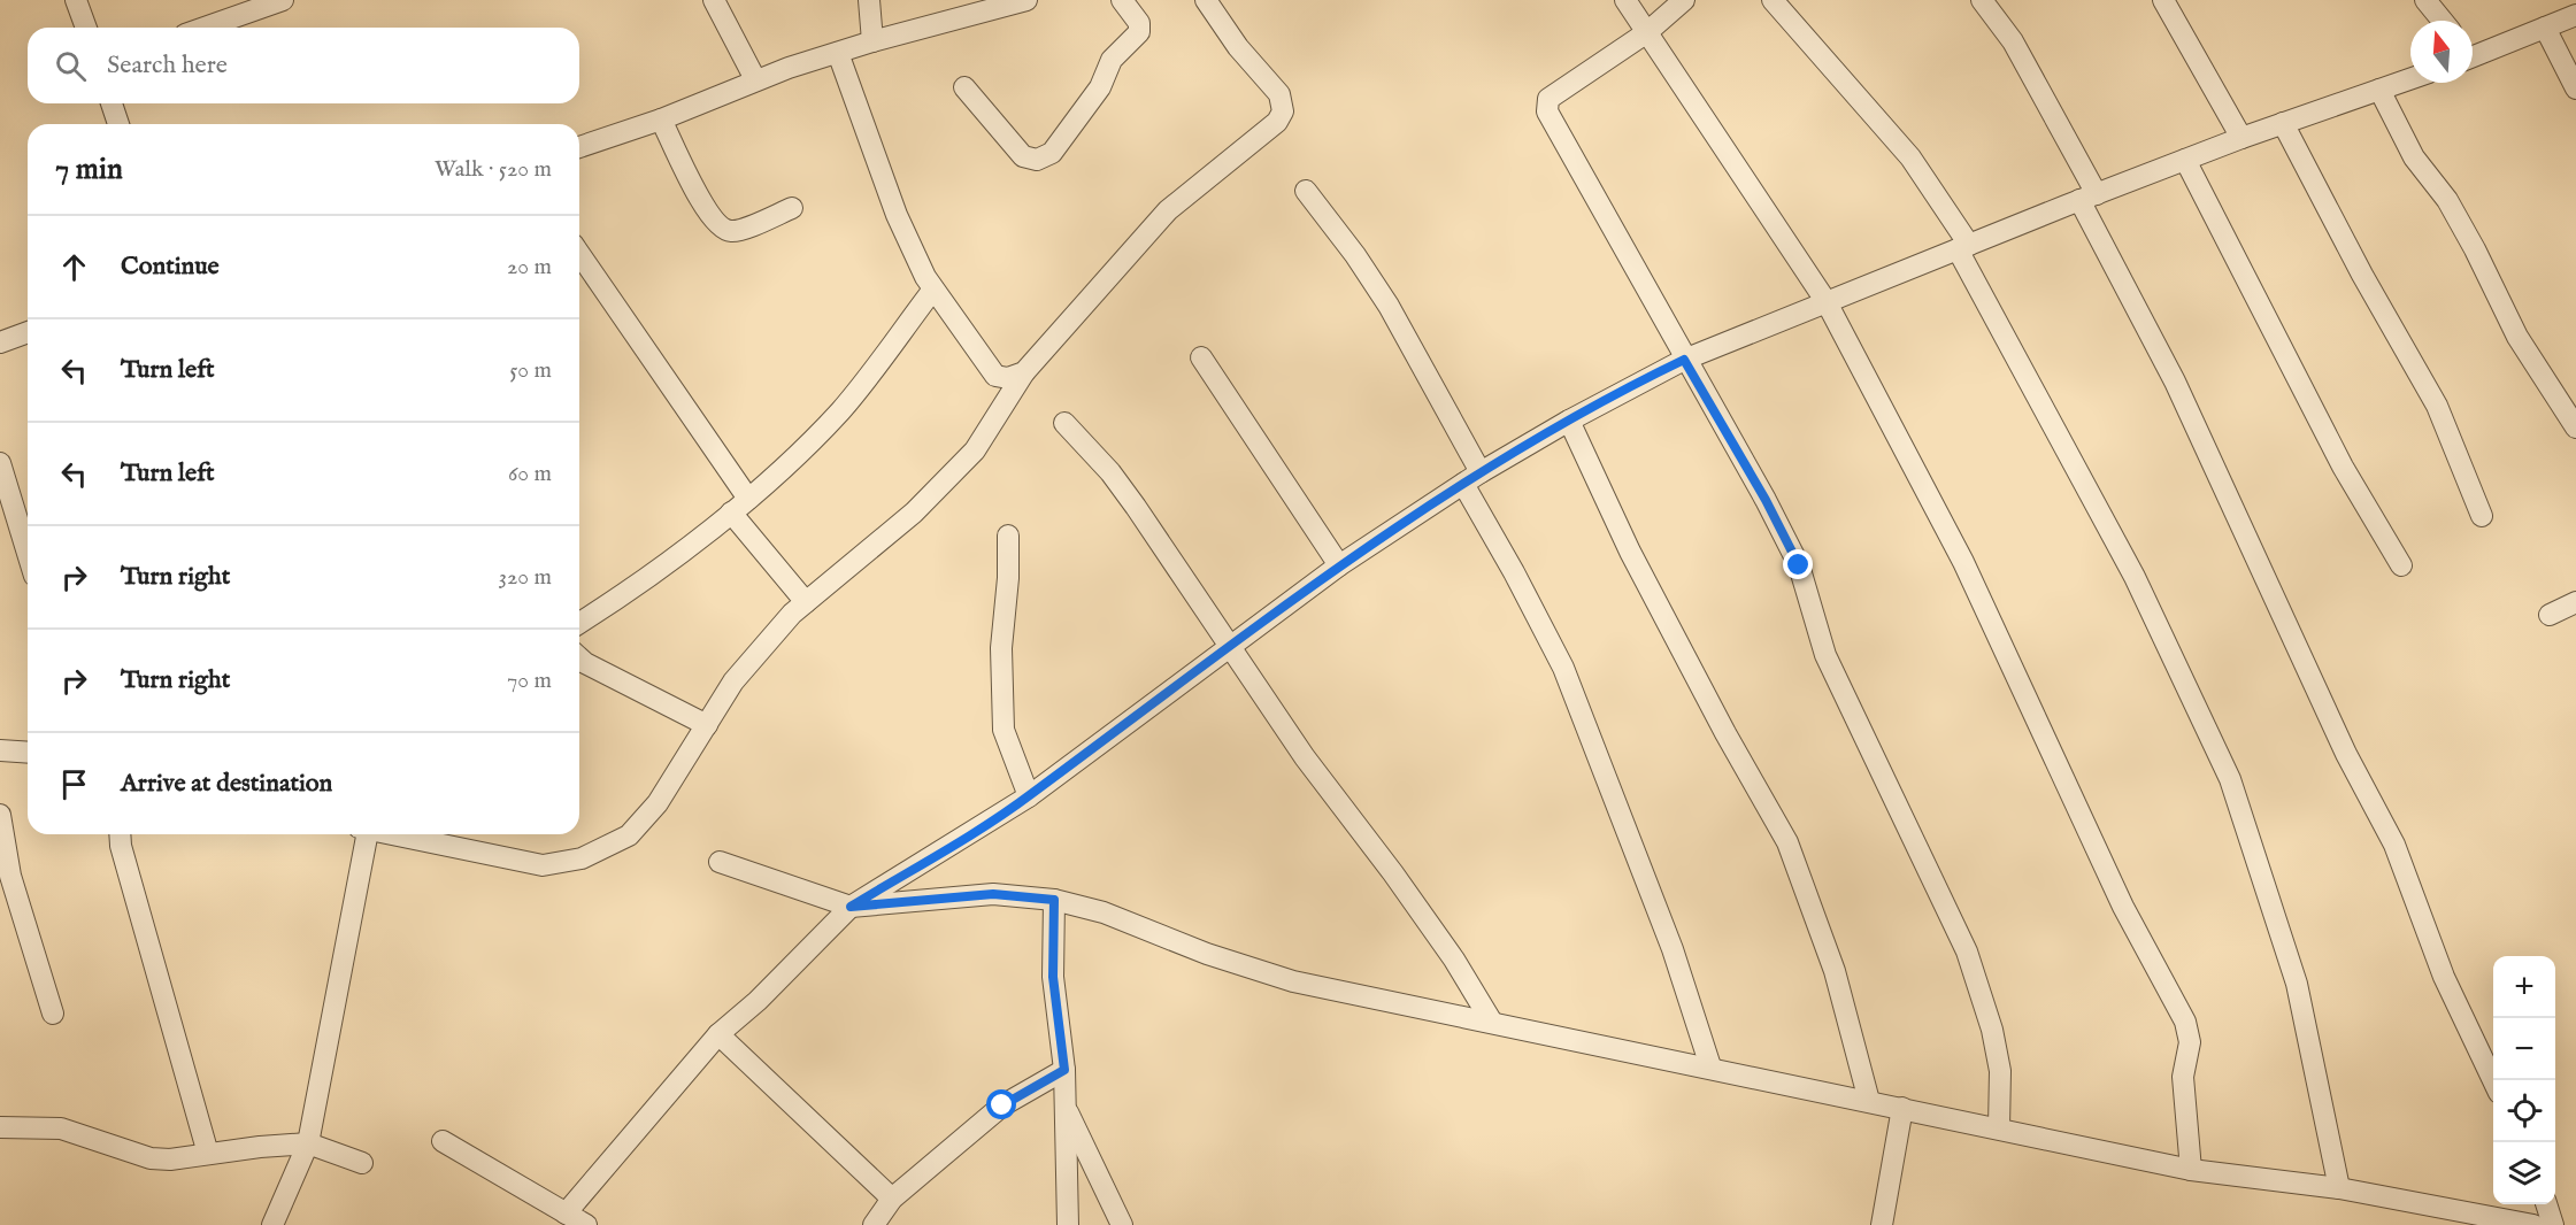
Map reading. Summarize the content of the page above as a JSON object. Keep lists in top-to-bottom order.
{
  "north": "top",
  "page": {
    "search": "Search here",
    "heading": ["7 min", "Walk · 520 m"],
    "list": [
      ["Continue", "20 m"],
      ["Turn left", "50 m"],
      ["Turn left", "60 m"],
      ["Turn right", "320 m"],
      ["Turn right", "70 m"],
      "Arrive at destination"
    ],
    "map_buttons": ["+", "−"]
  }
}
